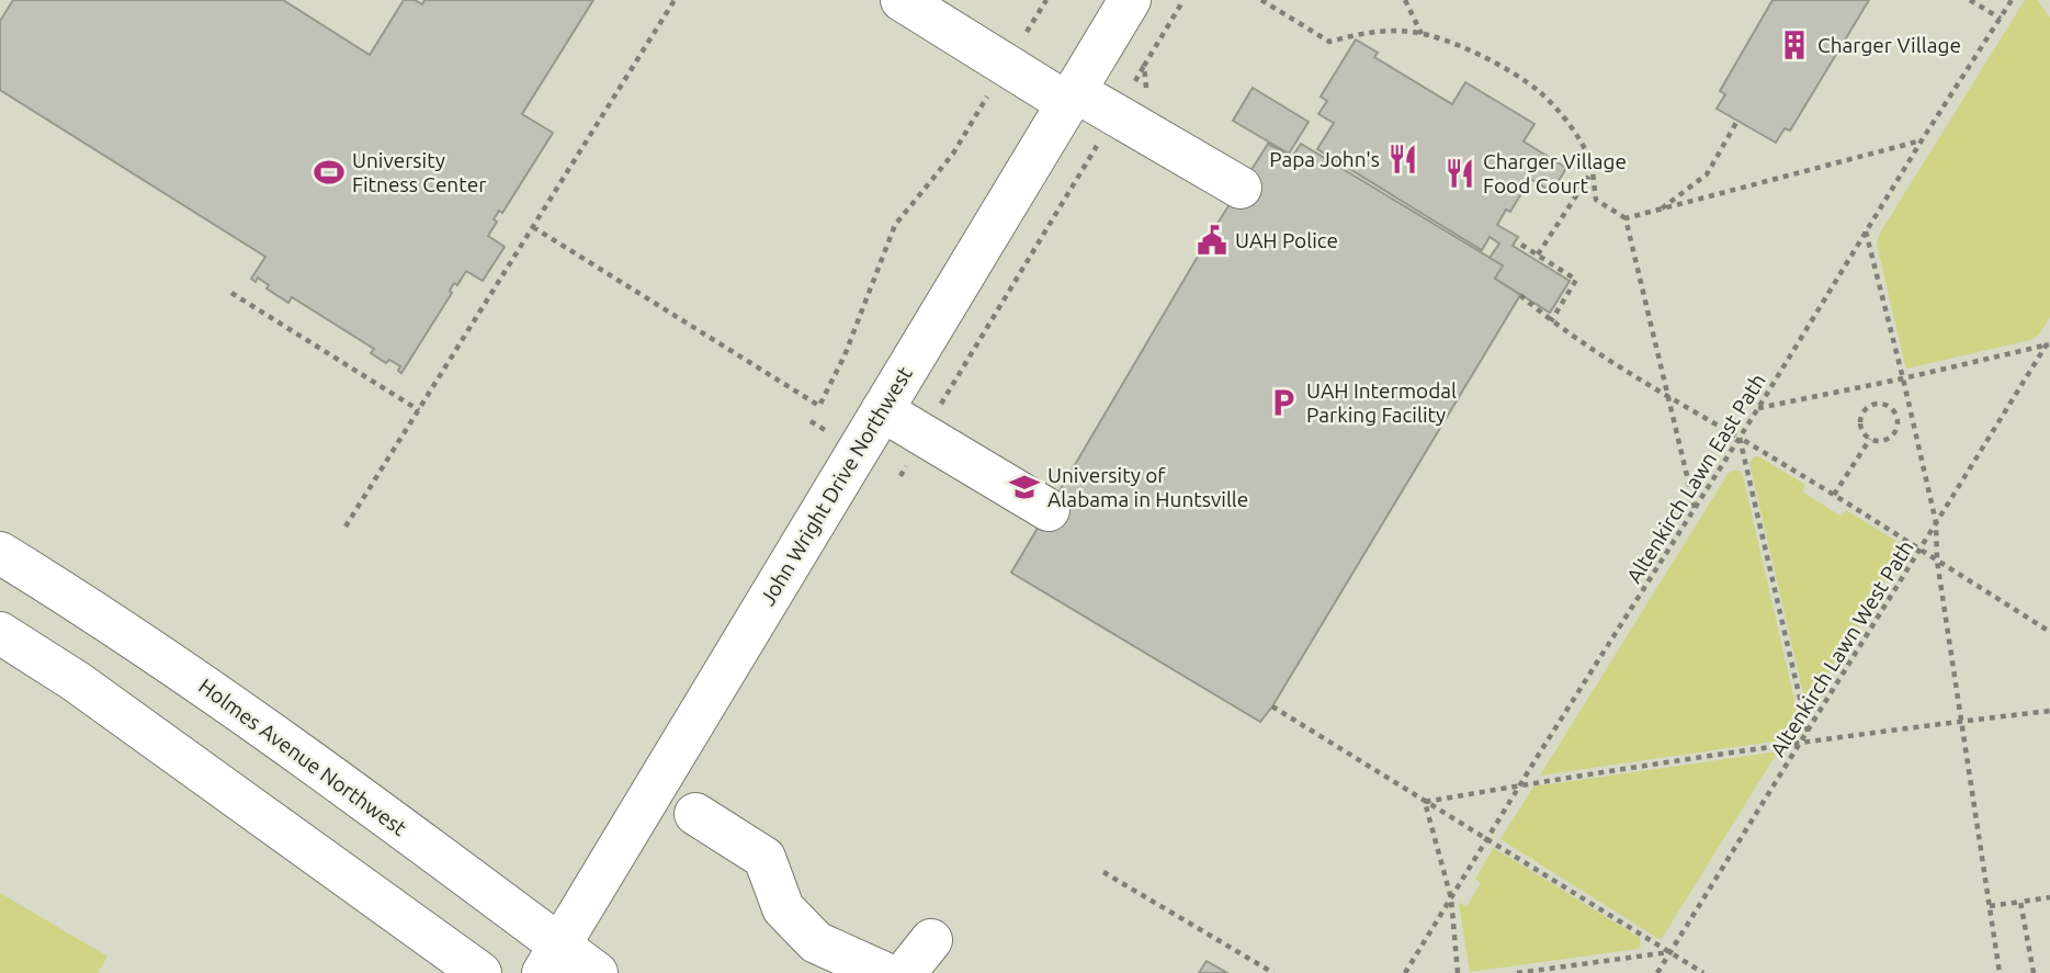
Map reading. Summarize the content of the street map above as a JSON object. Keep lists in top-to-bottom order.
{
  "streets": {
    "main road": ["John Wright Drive Northwest", "Holmes Avenue Northwest"],
    "path": ["Altenkirch Lawn East Path", "Altenkirch Lawn West Path"]
  },
  "crossings": [
    ["John Wright Drive Northwest", "Holmes Avenue Northwest"]
  ],
  "places": {
    "building": ["Charger Village"],
    "restaurant": ["Papa John's", "Charger Village Food Court"],
    "sports": ["University Fitness Center"],
    "public building": ["UAH Police"],
    "parking": ["UAH Intermodal Parking Facility"],
    "school or university": ["University of Alabama in Huntsville"]
  }
}
